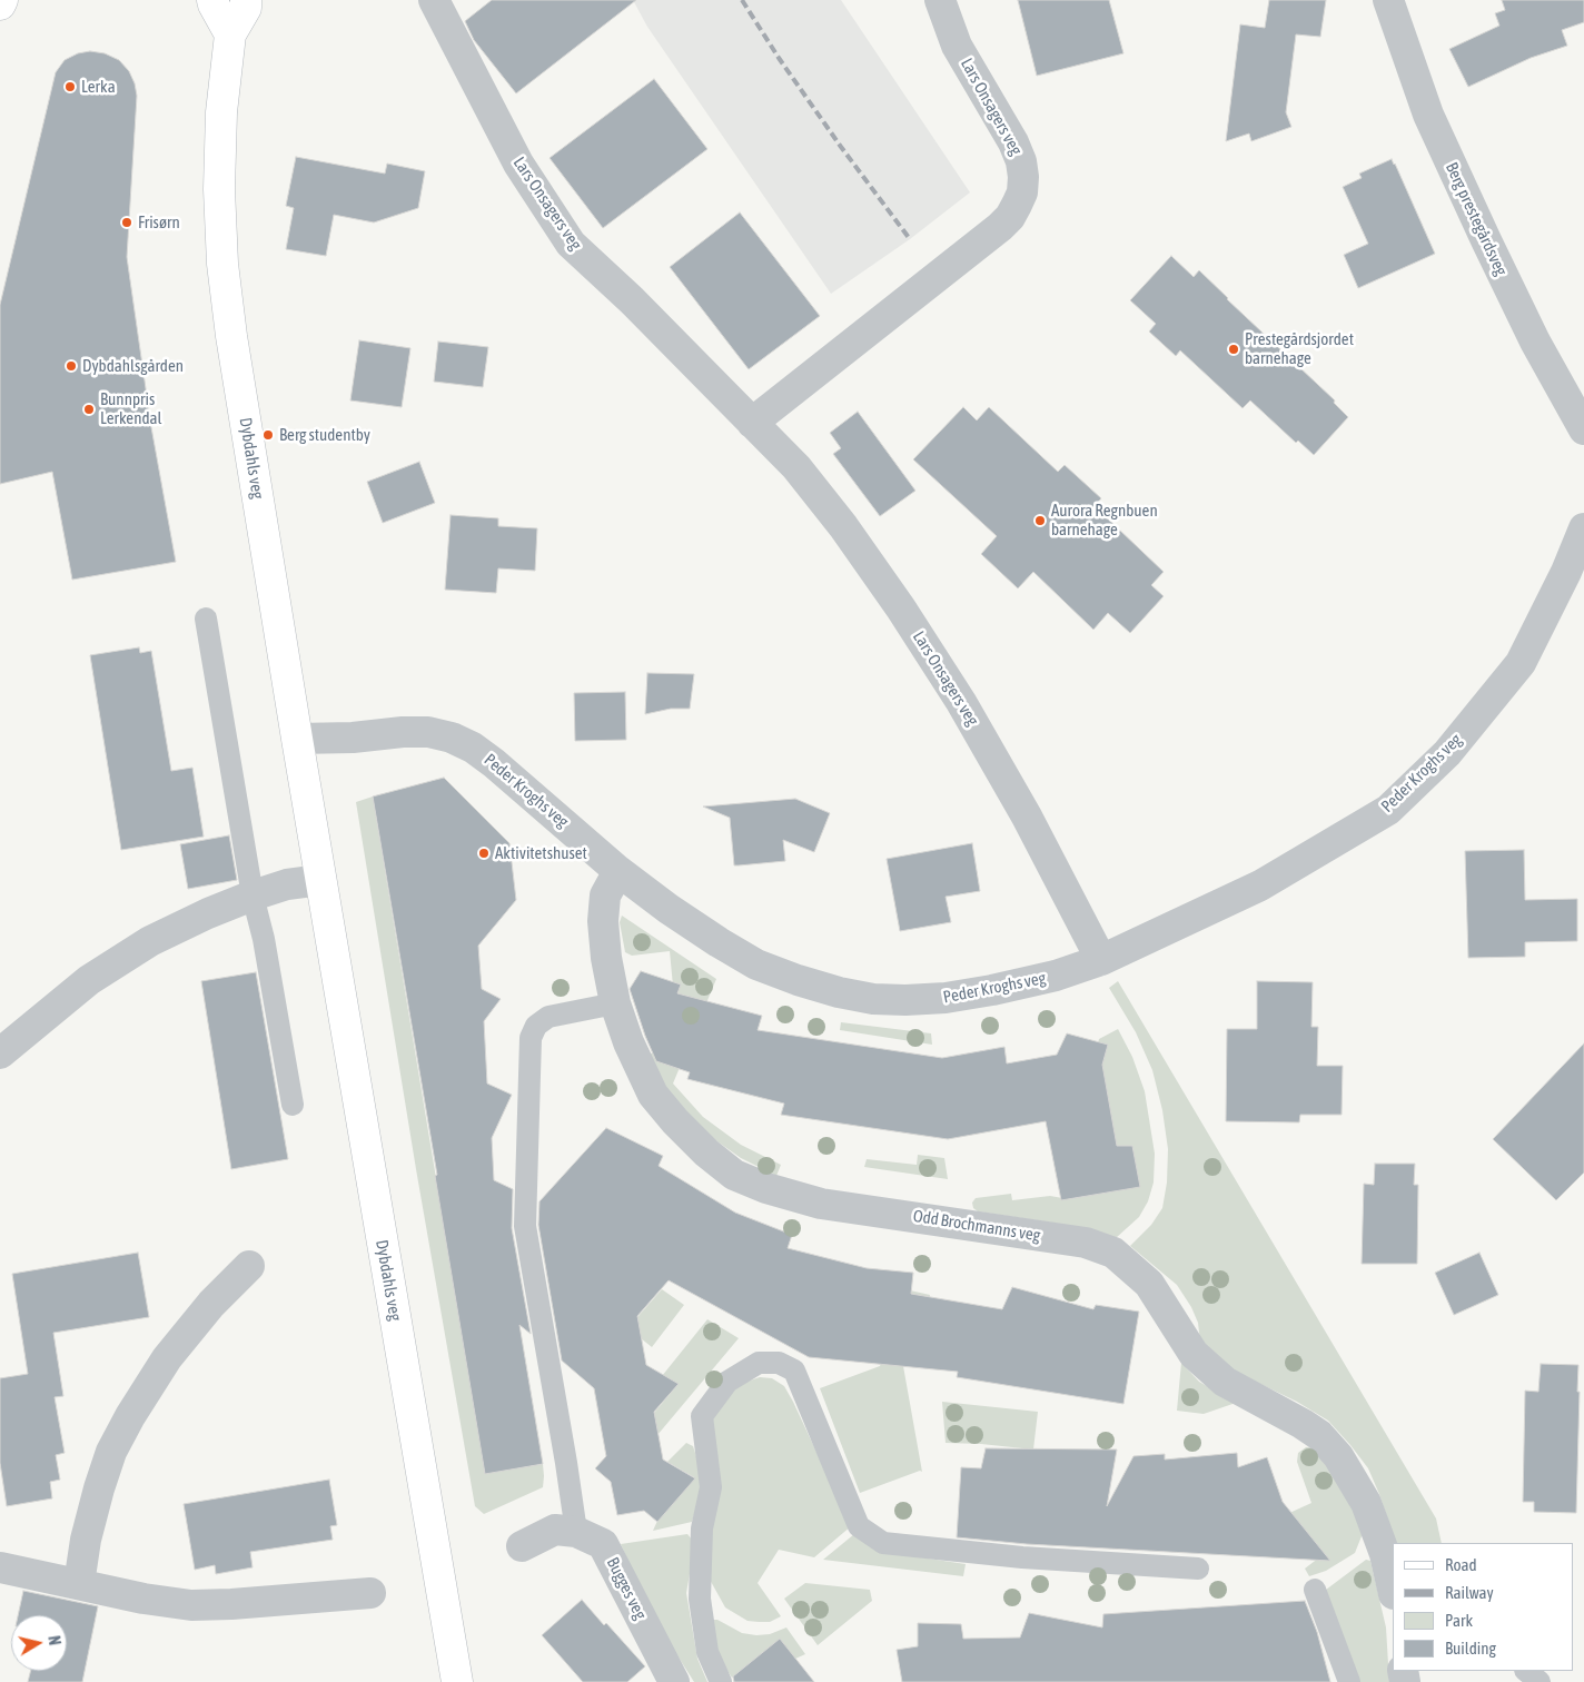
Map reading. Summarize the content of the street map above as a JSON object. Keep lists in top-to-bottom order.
{
  "streets": {
    "main road": ["Dybdahls veg"],
    "street": [
      "Lars Onsagers veg",
      "Berg prestegårdsveg",
      "Peder Kroghs veg",
      "Odd Brochmanns veg",
      "Bugges veg"
    ]
  },
  "crossings": [
    ["Lars Onsagers veg", "Peder Kroghs veg"],
    ["Dybdahls veg", "Peder Kroghs veg"],
    ["Peder Kroghs veg", "Odd Brochmanns veg"]
  ],
  "places": [
    "Lerka",
    "Frisørn",
    "Prestegårdsjordet barnehage",
    "Dybdahlsgården",
    "Bunnpris Lerkendal",
    "Berg studentby",
    "Aurora Regnbuen barnehage",
    "Aktivitetshuset"
  ],
  "legend": [
    "Road",
    "Railway",
    "Park",
    "Building"
  ],
  "north": "right"
}
